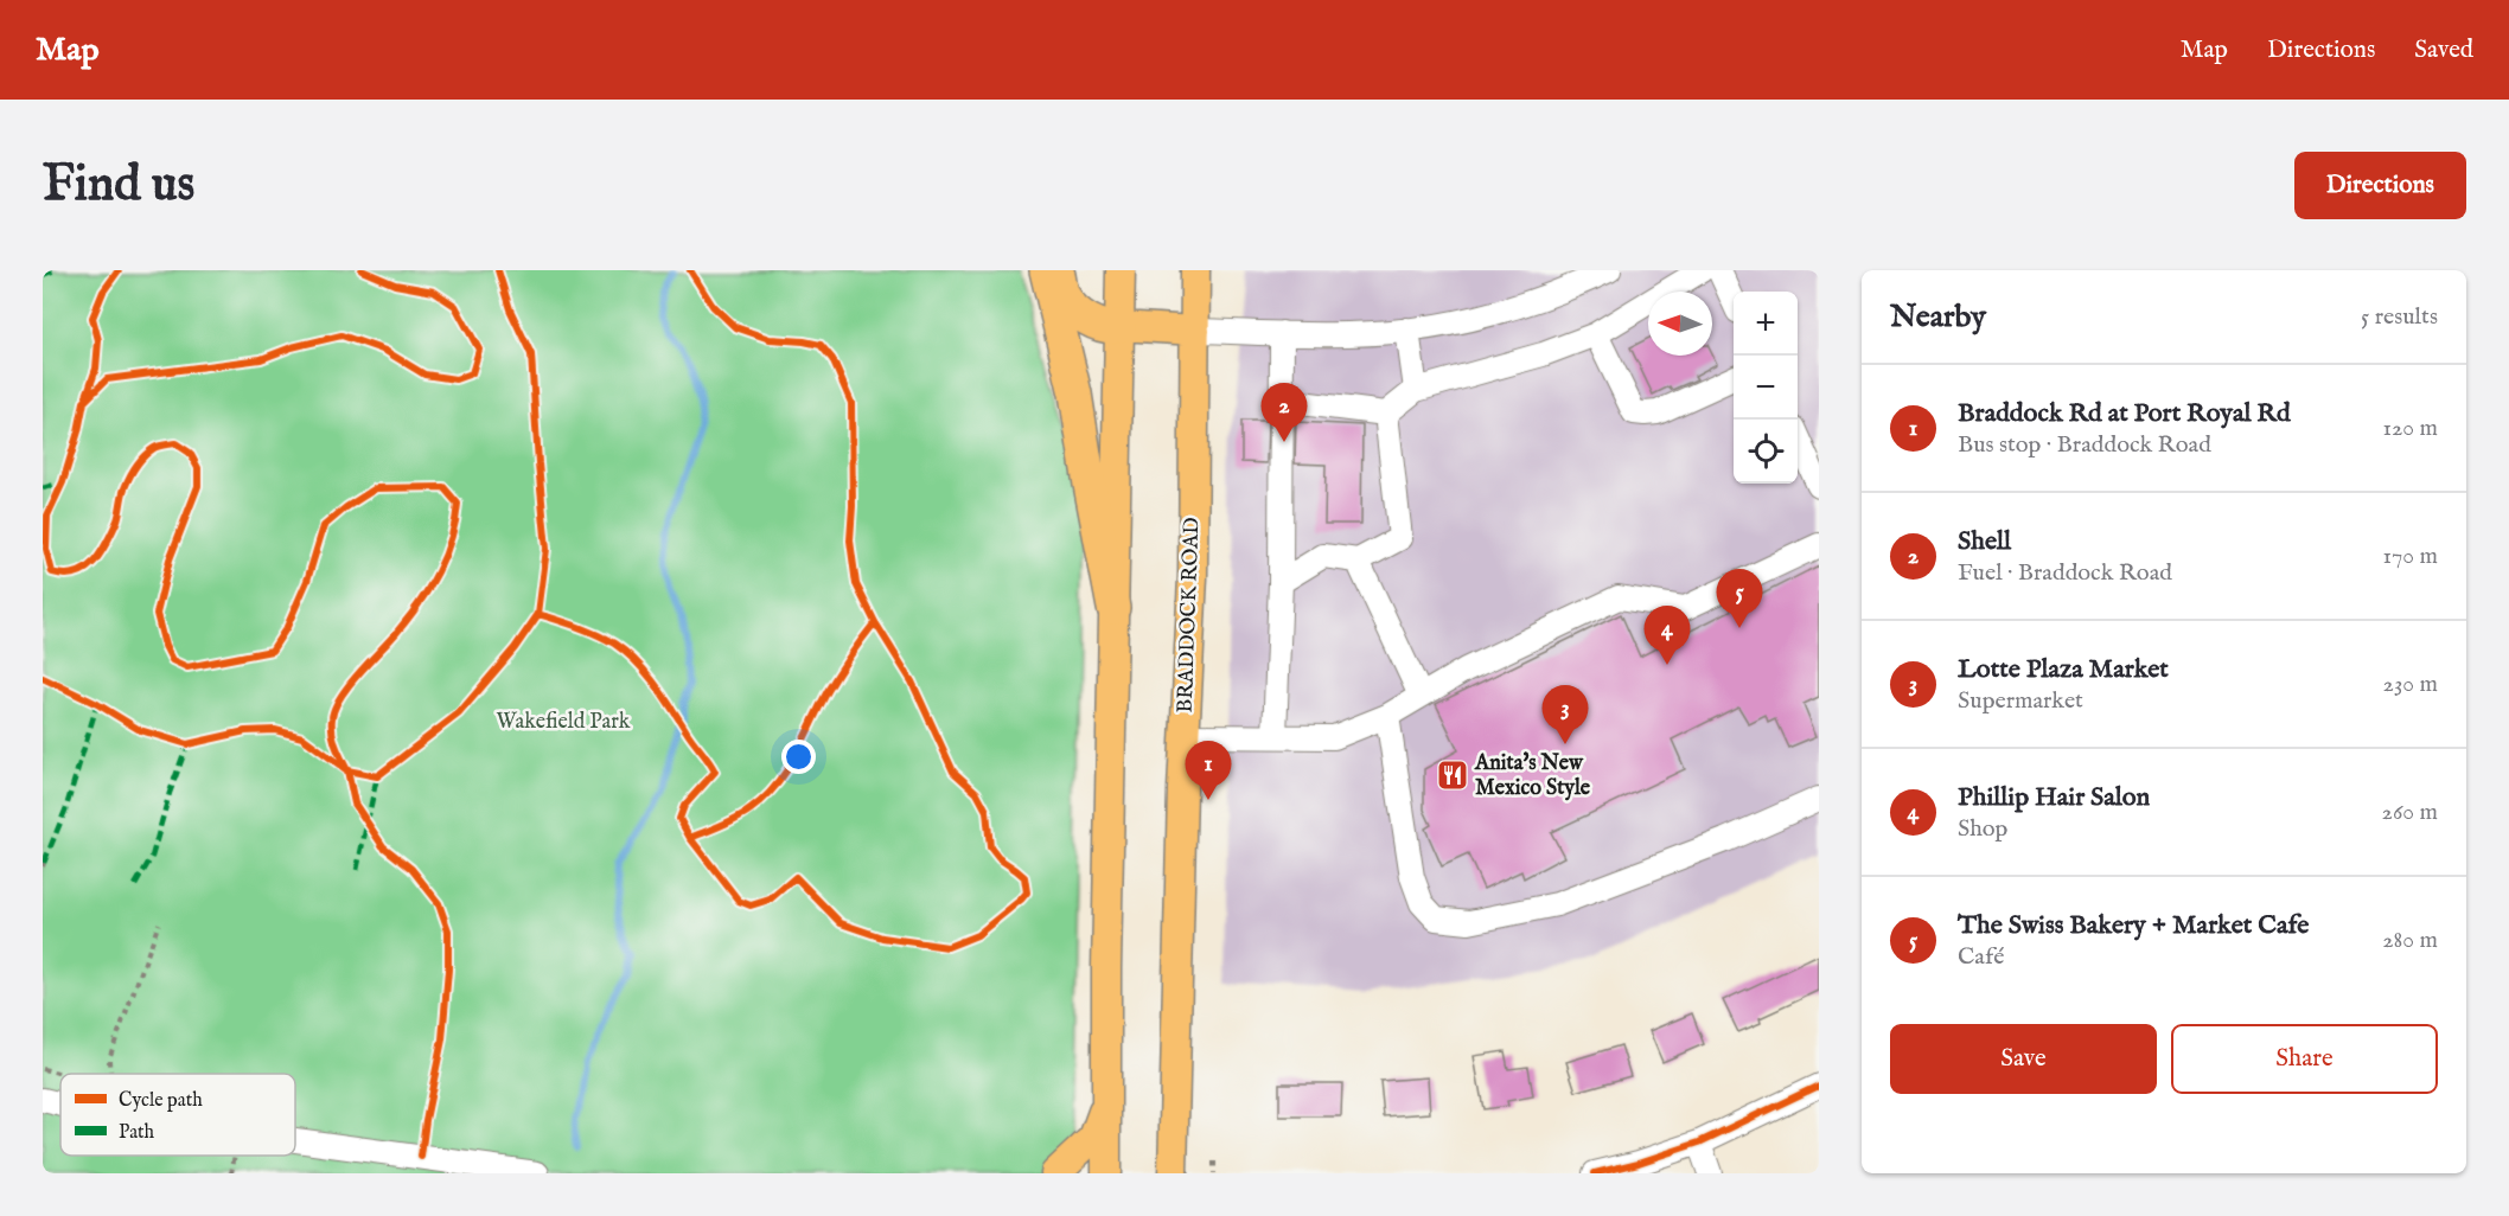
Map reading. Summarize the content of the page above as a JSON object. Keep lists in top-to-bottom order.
{
  "streets": {
    "main road": ["BRADDOCK ROAD"]
  },
  "parks": ["Wakefield Park"],
  "places": {
    "restaurant": ["Anita's New Mexico Style"]
  },
  "legend": ["Cycle path", "Path"],
  "north": "left",
  "page": {
    "header": "Map",
    "nav": ["Map", "Directions", "Saved"],
    "buttons": [
      "Directions",
      ["Save", "Share"]
    ],
    "title": "Find us",
    "heading": ["Nearby", "5 results"],
    "map_buttons": ["+", "−"],
    "list": [
      {
        "mark": "1",
        "name": "Braddock Rd at Port Royal Rd",
        "note": "Bus stop · Braddock Road",
        "value": "120 m"
      },
      {
        "mark": "2",
        "name": "Shell",
        "note": "Fuel · Braddock Road",
        "value": "170 m"
      },
      {
        "mark": "3",
        "name": "Lotte Plaza Market",
        "note": "Supermarket",
        "value": "230 m"
      },
      {
        "mark": "4",
        "name": "Phillip Hair Salon",
        "note": "Shop",
        "value": "260 m"
      },
      {
        "mark": "5",
        "name": "The Swiss Bakery + Market Cafe",
        "note": "Café",
        "value": "280 m"
      }
    ],
    "pins": [
      "2",
      "5",
      "4",
      "3",
      "1"
    ]
  }
}
